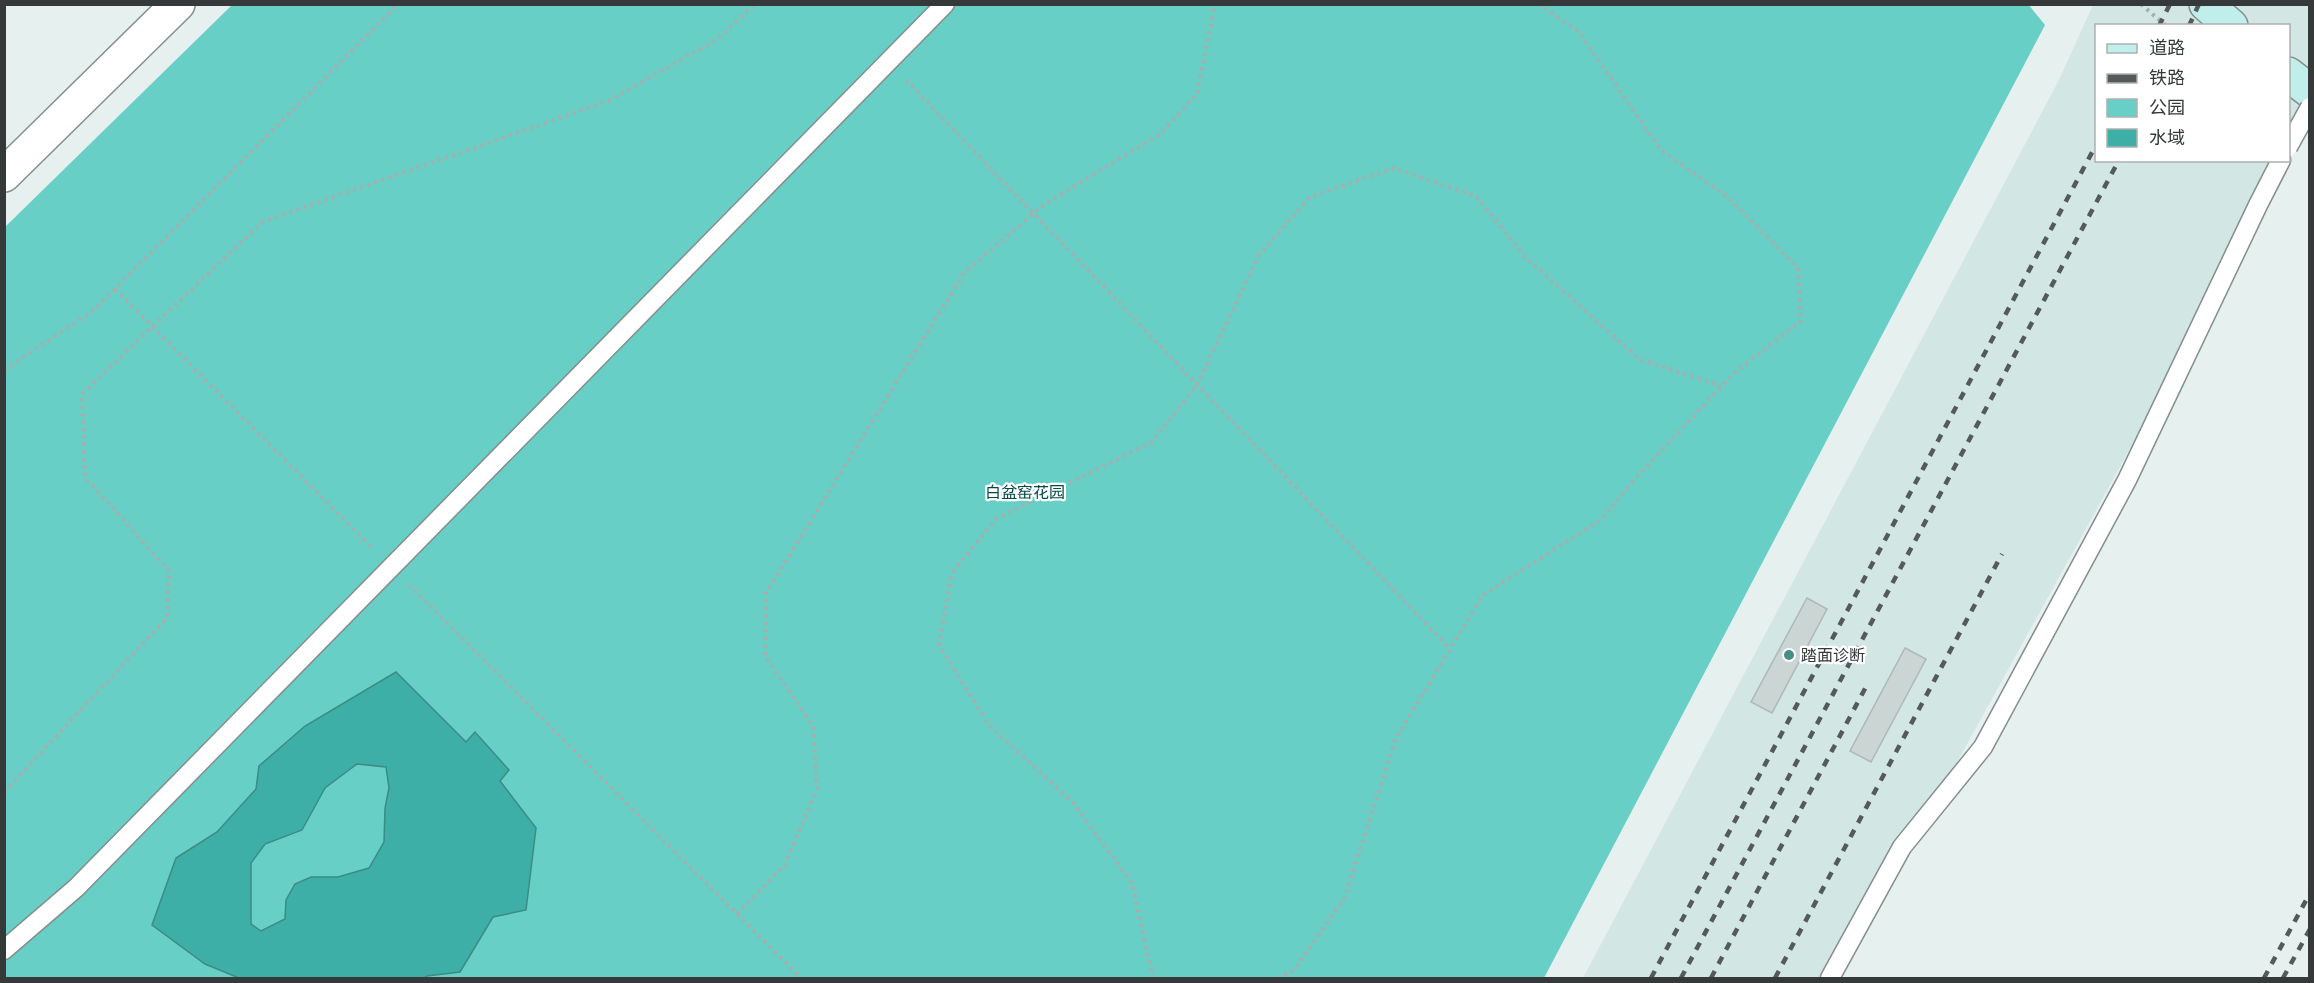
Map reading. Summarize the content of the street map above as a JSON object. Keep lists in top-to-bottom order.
{
  "parks": ["白盆窑花园"],
  "places": ["踏面诊断"],
  "legend": [
    "道路",
    "铁路",
    "公园",
    "水域"
  ]
}
